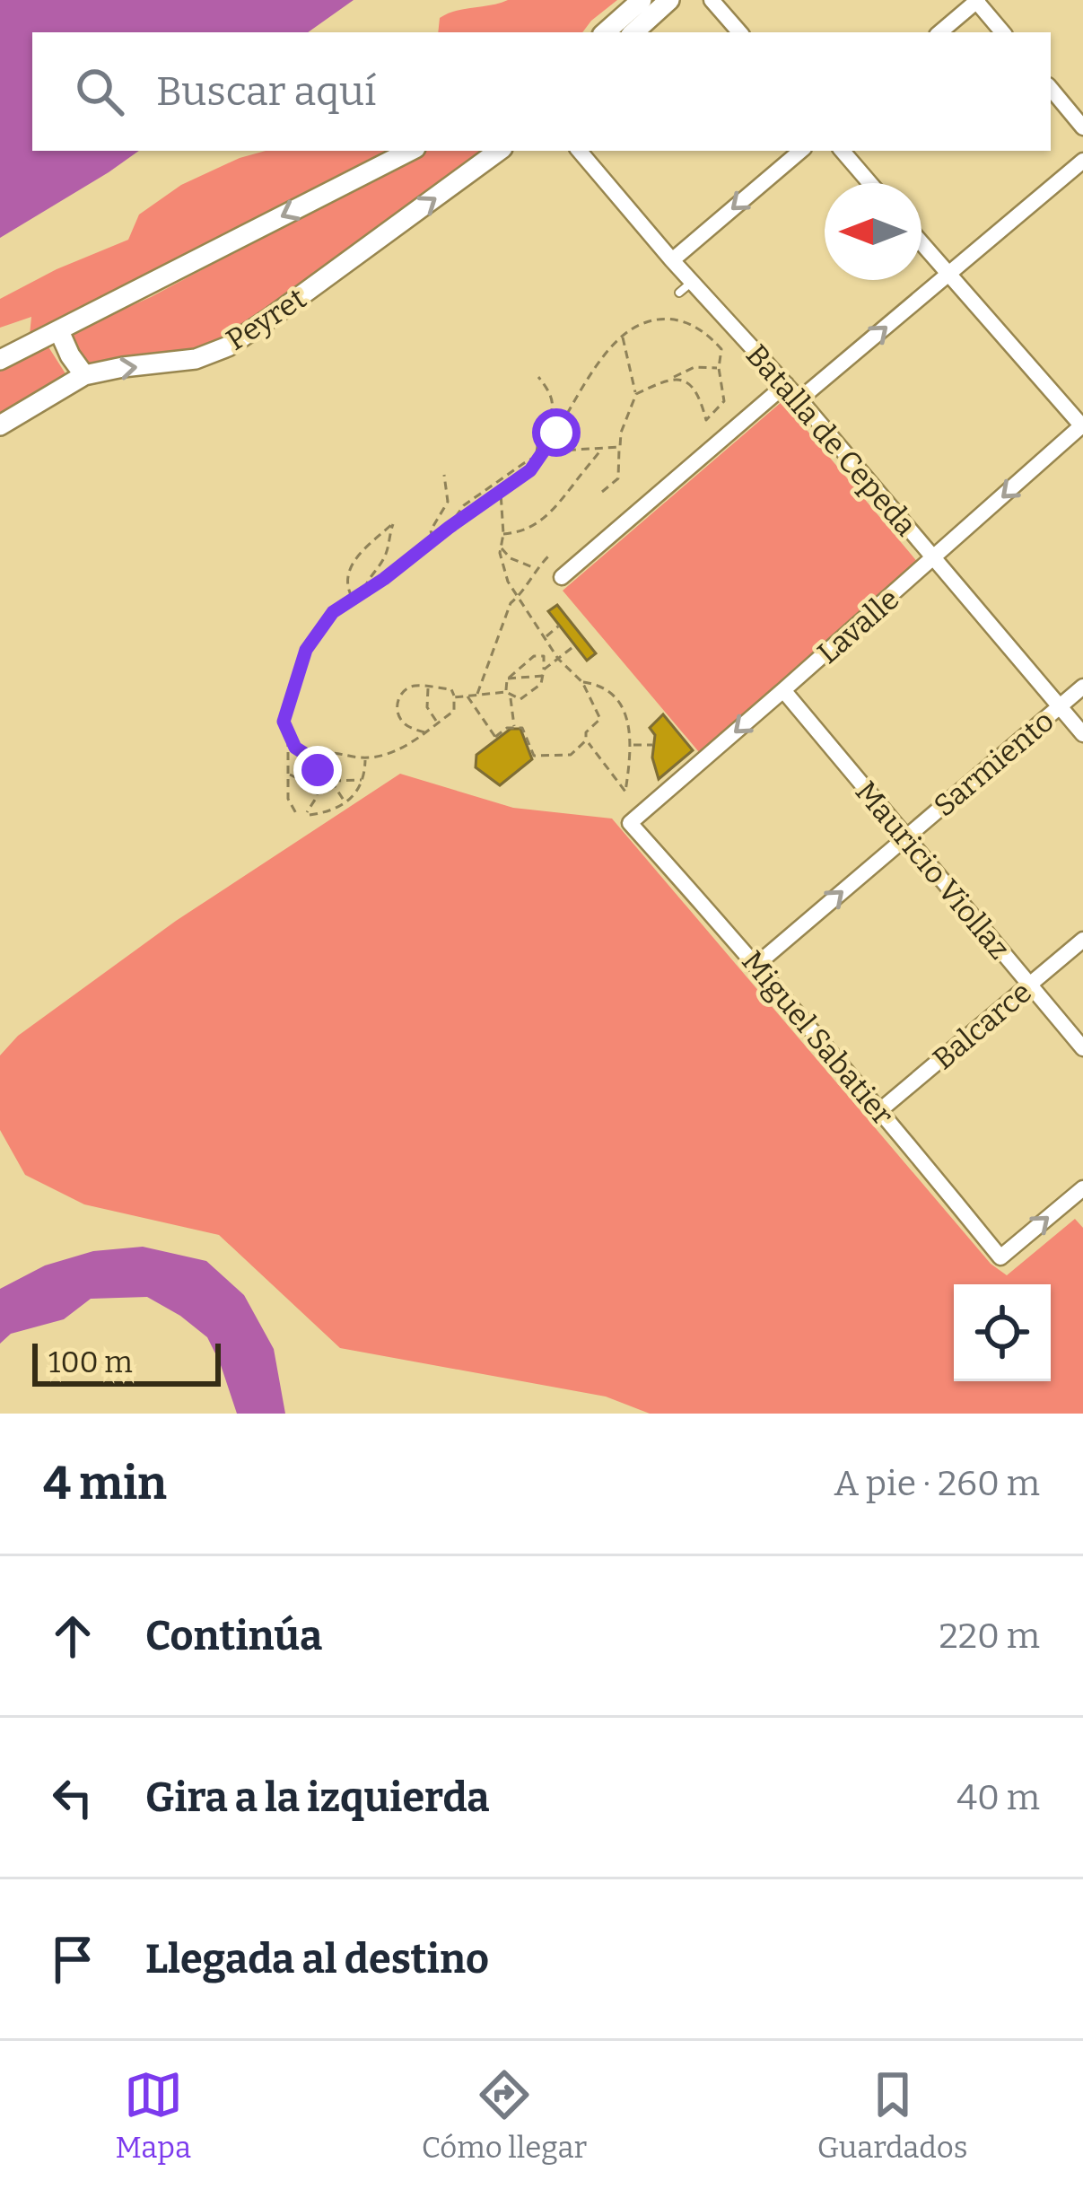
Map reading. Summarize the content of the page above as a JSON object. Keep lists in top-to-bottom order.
{
  "streets": {
    "street": [
      "Peyret",
      "Batalla de Cepeda",
      "Lavalle",
      "Sarmiento",
      "Mauricio Viollaz",
      "Balcarce",
      "Miguel Sabatier"
    ]
  },
  "crossings": [
    ["Batalla de Cepeda", "Lavalle"],
    ["Batalla de Cepeda", "Sarmiento"],
    ["Lavalle", "Mauricio Viollaz"],
    ["Lavalle", "Miguel Sabatier"],
    ["Sarmiento", "Mauricio Viollaz"],
    ["Sarmiento", "Miguel Sabatier"],
    ["Mauricio Viollaz", "Balcarce"],
    ["Balcarce", "Miguel Sabatier"]
  ],
  "one_way": ["Lavalle", "Sarmiento"],
  "scale_bar": "100 m",
  "north": "left",
  "page": {
    "search": "Buscar aquí",
    "scale": "100 m",
    "heading": ["4 min", "A pie · 260 m"],
    "list": [
      ["Continúa", "220 m"],
      ["Gira a la izquierda", "40 m"],
      "Llegada al destino"
    ],
    "nav": ["Mapa", "Cómo llegar", "Guardados"]
  }
}
